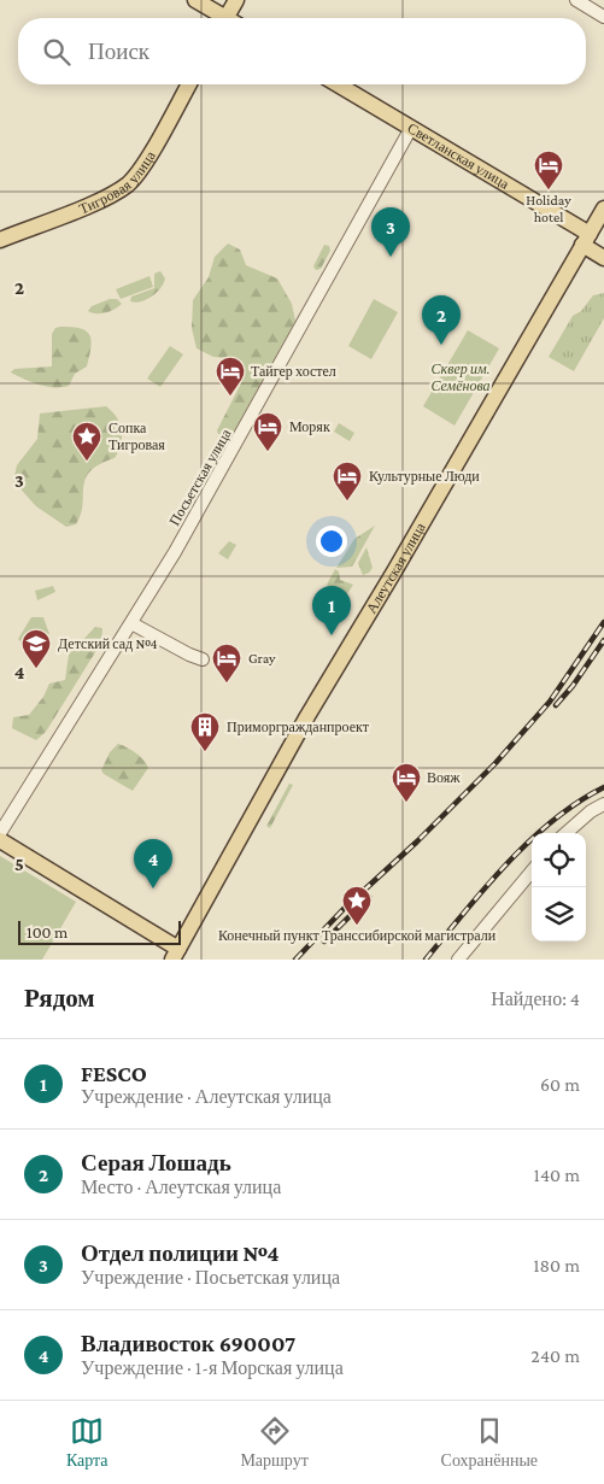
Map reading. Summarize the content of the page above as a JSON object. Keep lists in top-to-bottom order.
{
  "streets": {
    "main road": ["Светланская улица", "Тигровая улица", "Алеутская улица"],
    "street": ["Посьетская улица"]
  },
  "crossings": [
    ["Светланская улица", "Посьетская улица"],
    ["Светланская улица", "Алеутская улица"]
  ],
  "parks": ["Сквер им. Семёнова"],
  "places": {
    "hotel": [
      "Holiday hotel",
      "Тайгер хостел",
      "Моряк",
      "Культурные Люди",
      "Gray",
      "Вояж"
    ],
    "place": ["Сопка Тигровая", "Конечный пункт Транссибирской магистрали"],
    "school or university": ["Детский сад №4"],
    "building": ["Приморгражданпроект"]
  },
  "scale_bar": "100 m",
  "page": {
    "search": "Поиск",
    "pins": [
      "3",
      "2",
      "1",
      "4"
    ],
    "scale": "100 m",
    "heading": ["Рядом", "Найдено: 4"],
    "list": [
      {
        "mark": "1",
        "name": "FESCO",
        "note": "Учреждение · Алеутская улица",
        "value": "60 m"
      },
      {
        "mark": "2",
        "name": "Серая Лошадь",
        "note": "Место · Алеутская улица",
        "value": "140 m"
      },
      {
        "mark": "3",
        "name": "Отдел полиции №4",
        "note": "Учреждение · Посьетская улица",
        "value": "180 m"
      },
      {
        "mark": "4",
        "name": "Владивосток 690007",
        "note": "Учреждение · 1-я Морская улица",
        "value": "240 m"
      }
    ],
    "nav": ["Карта", "Маршрут", "Сохранённые"]
  },
  "grid": {
    "rows": [
      "2",
      "3",
      "4",
      "5"
    ]
  }
}
